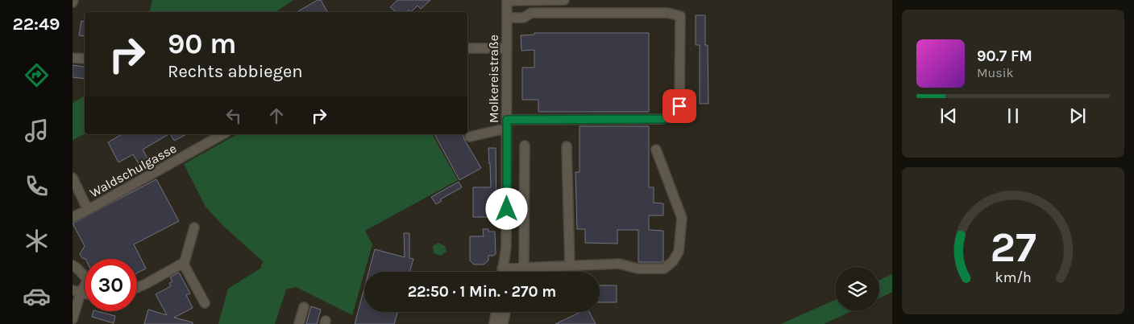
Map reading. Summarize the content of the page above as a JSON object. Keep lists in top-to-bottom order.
{
  "streets": {
    "street": ["Molkereistraße", "Waldschulgasse"]
  },
  "page": {
    "tabs": "22:49",
    "turn": ["90 m", "Rechts abbiegen"],
    "song": ["90.7 FM", "Musik"],
    "limit": "30",
    "trip": "22:50 · 1 Min. · 270 m",
    "gauge": ["27", "km/h"]
  }
}
